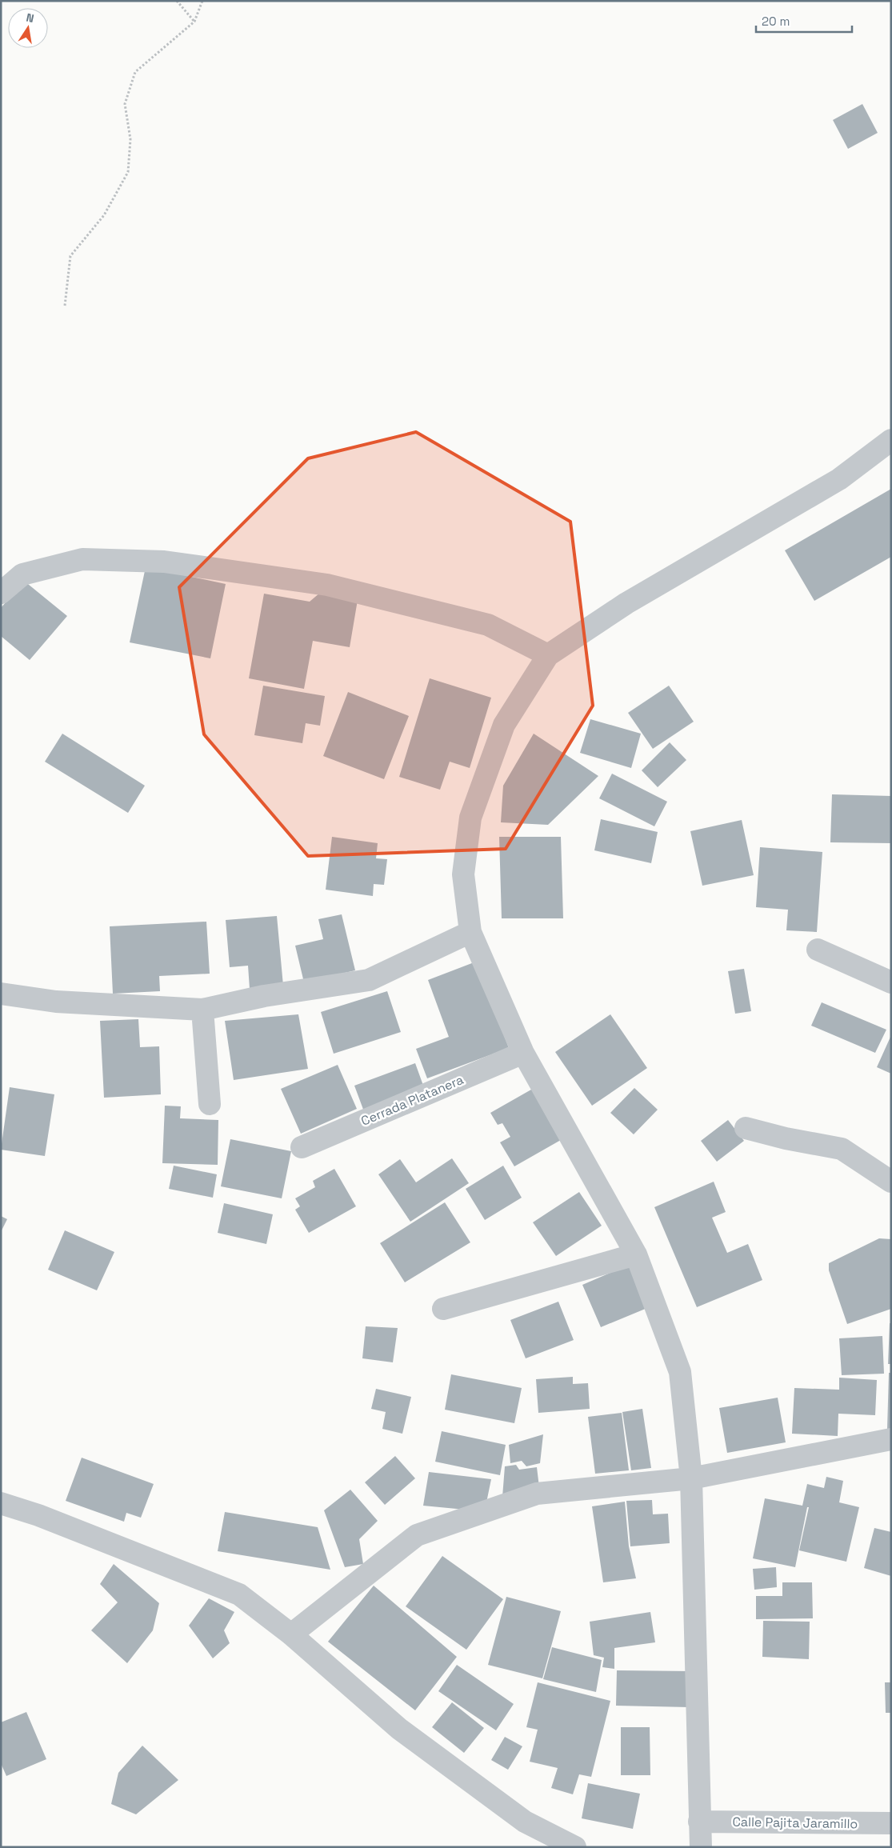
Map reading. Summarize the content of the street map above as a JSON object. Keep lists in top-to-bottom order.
{
  "streets": {
    "street": ["Cerrada Platanera", "Calle Pajita Jaramillo"]
  },
  "scale_bar": "20 m",
  "north": "top"
}
